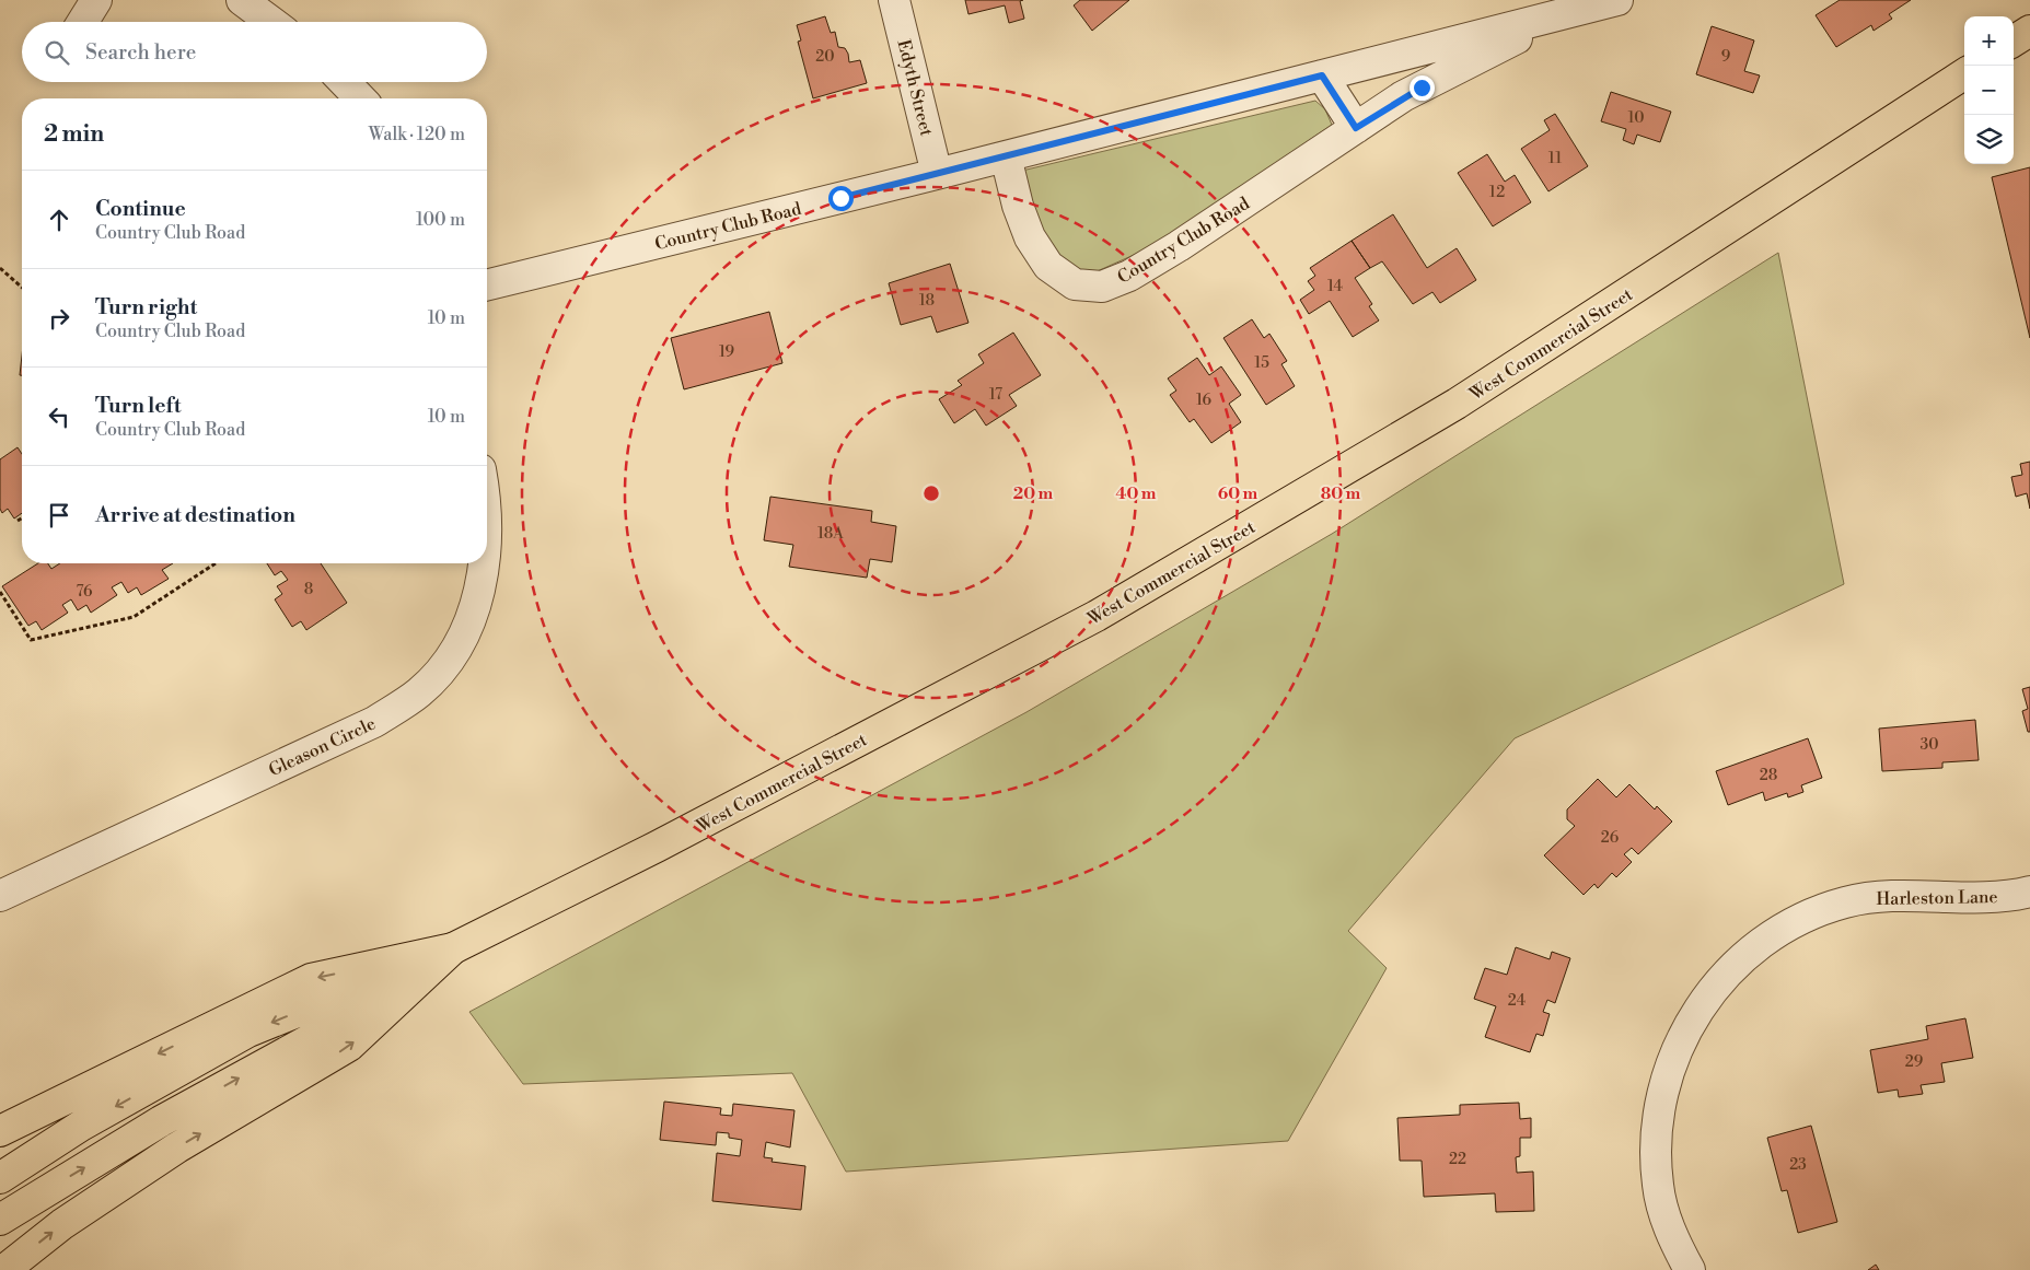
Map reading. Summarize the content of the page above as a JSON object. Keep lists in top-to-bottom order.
{
  "streets": {
    "main road": ["West Commercial Street"],
    "street": [
      "Edyth Street",
      "Country Club Road",
      "Gleason Circle",
      "Harleston Lane"
    ]
  },
  "crossings": [
    ["Edyth Street", "Country Club Road"]
  ],
  "house_numbers": [
    "20",
    "9",
    "10",
    "11",
    "12",
    "14",
    "18",
    "19",
    "15",
    "17",
    "16",
    "18A",
    "8",
    "76",
    "30",
    "28",
    "26",
    "24",
    "29",
    "22",
    "23"
  ],
  "page": {
    "map_buttons": ["+", "−"],
    "search": "Search here",
    "heading": ["2 min", "Walk · 120 m"],
    "list": [
      ["Continue", "Country Club Road", "100 m"],
      ["Turn right", "Country Club Road", "10 m"],
      ["Turn left", "Country Club Road", "10 m"],
      "Arrive at destination"
    ]
  },
  "rings": [
    "20 m",
    "40 m",
    "60 m",
    "80 m"
  ]
}
